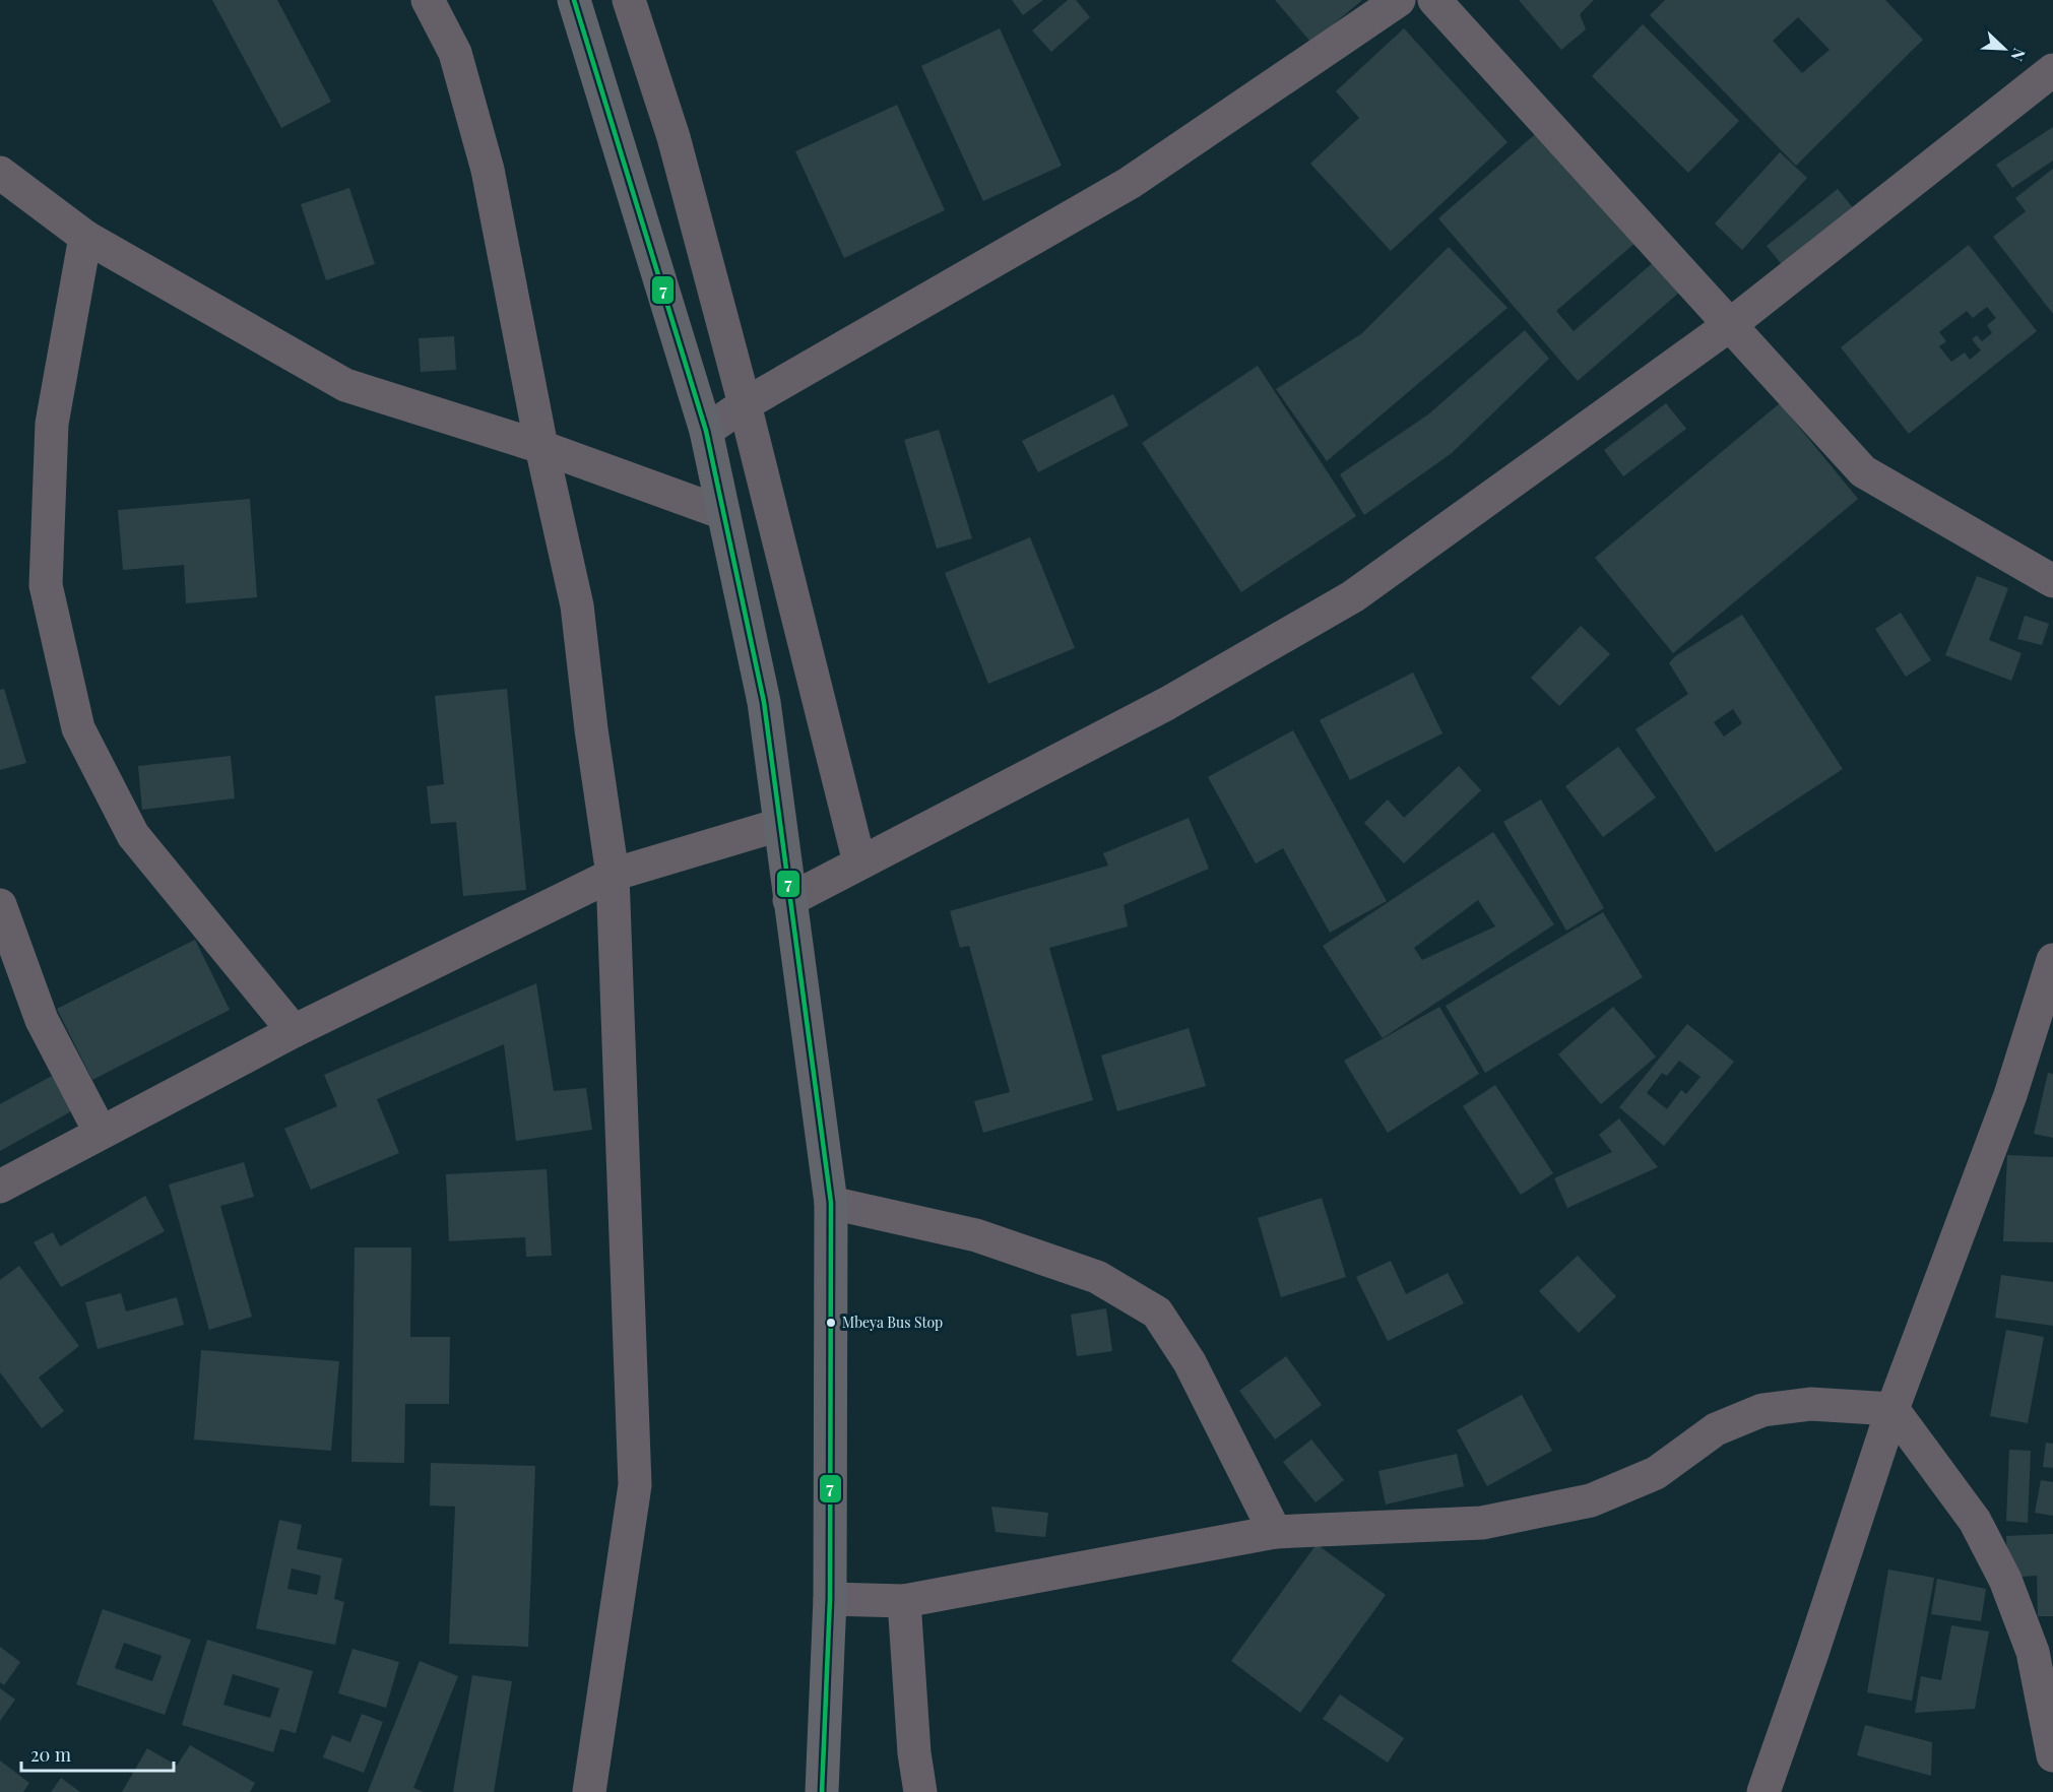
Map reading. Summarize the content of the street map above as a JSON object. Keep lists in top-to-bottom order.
{
  "places": ["Mbeya Bus Stop"],
  "lines": ["transit line 7"],
  "scale_bar": "20 m",
  "north": "bottom right"
}
